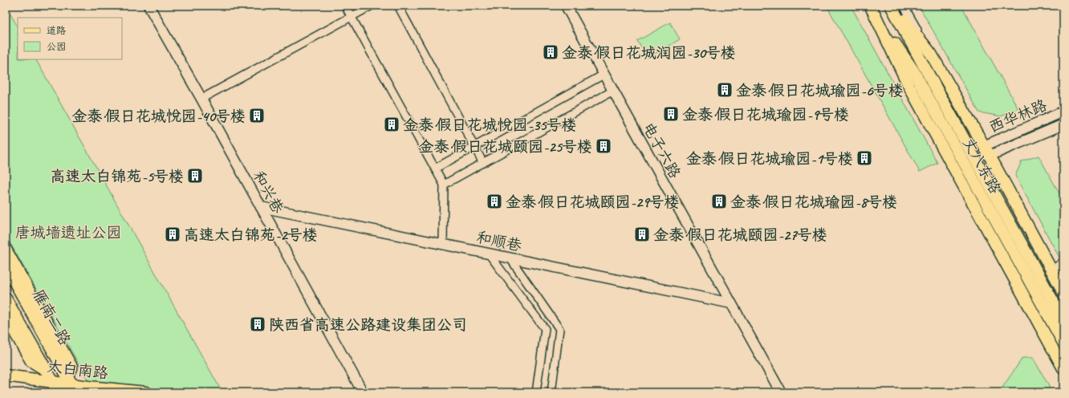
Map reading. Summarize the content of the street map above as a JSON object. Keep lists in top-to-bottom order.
{
  "streets": {
    "main road": ["丈八东路", "雁南二路", "太白南路"],
    "street": [
      "西华林路",
      "电子六路",
      "和兴巷",
      "和顺巷"
    ]
  },
  "crossings": [
    ["西华林路", "丈八东路"],
    ["电子六路", "和顺巷"],
    ["和兴巷", "和顺巷"],
    ["雁南二路", "太白南路"]
  ],
  "parks": ["唐城墙遗址公园"],
  "places": {
    "building": [
      "金泰·假日花城润园-30号楼",
      "金泰·假日花城瑜园-6号楼",
      "金泰·假日花城瑜园-9号楼",
      "金泰·假日花城悦园-40号楼",
      "金泰·假日花城悦园-35号楼",
      "金泰·假日花城颐园-25号楼",
      "金泰·假日花城瑜园-1号楼",
      "高速太白锦苑-5号楼",
      "金泰·假日花城颐园-29号楼",
      "金泰·假日花城瑜园-8号楼",
      "高速太白锦苑-2号楼",
      "金泰·假日花城颐园-27号楼",
      "陕西省高速公路建设集团公司"
    ]
  },
  "legend": ["道路", "公园"]
}
